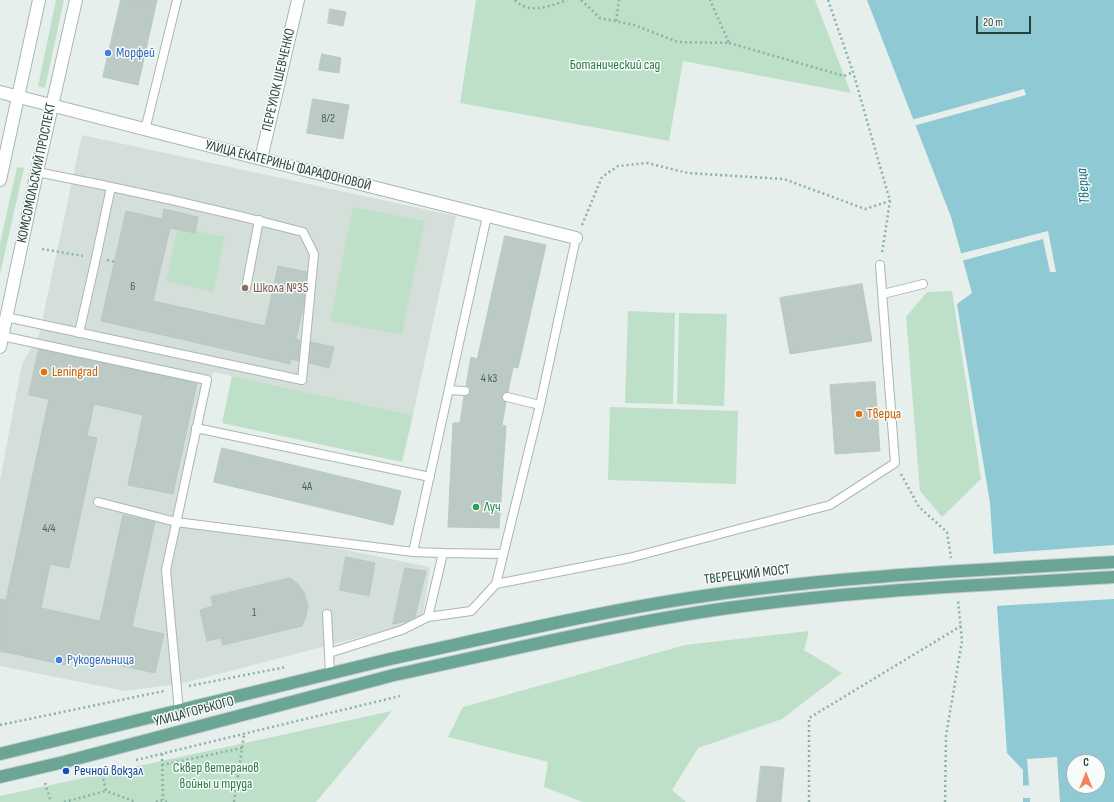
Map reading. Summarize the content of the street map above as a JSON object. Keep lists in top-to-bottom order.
{
  "streets": {
    "main road": ["ТВЕРЕЦКИЙ МОСТ", "УЛИЦА ГОРЬКОГО"],
    "street": ["ПЕРЕУЛОК ШЕВЧЕНКО", "УЛИЦА ЕКАТЕРИНЫ ФАРАФОНОВОЙ", "КОМСОМОЛЬСКИЙ ПРОСПЕКТ"]
  },
  "crossings": [
    ["ПЕРЕУЛОК ШЕВЧЕНКО", "УЛИЦА ЕКАТЕРИНЫ ФАРАФОНОВОЙ"],
    ["УЛИЦА ЕКАТЕРИНЫ ФАРАФОНОВОЙ", "КОМСОМОЛЬСКИЙ ПРОСПЕКТ"],
    ["ТВЕРЕЦКИЙ МОСТ", "УЛИЦА ГОРЬКОГО"]
  ],
  "water": ["Тверца"],
  "parks": ["Ботанический сад", "Сквер ветеранов войны и труда"],
  "places": [
    "Морфей",
    "Школа №35",
    "Leningrad",
    "Тверца",
    "Луч",
    "Рукодельница",
    "Речной вокзал"
  ],
  "house_numbers": [
    "8/2",
    "6",
    "4 к3",
    "4А",
    "4/4",
    "1"
  ],
  "scale_bar": "20 m",
  "north": "top"
}
